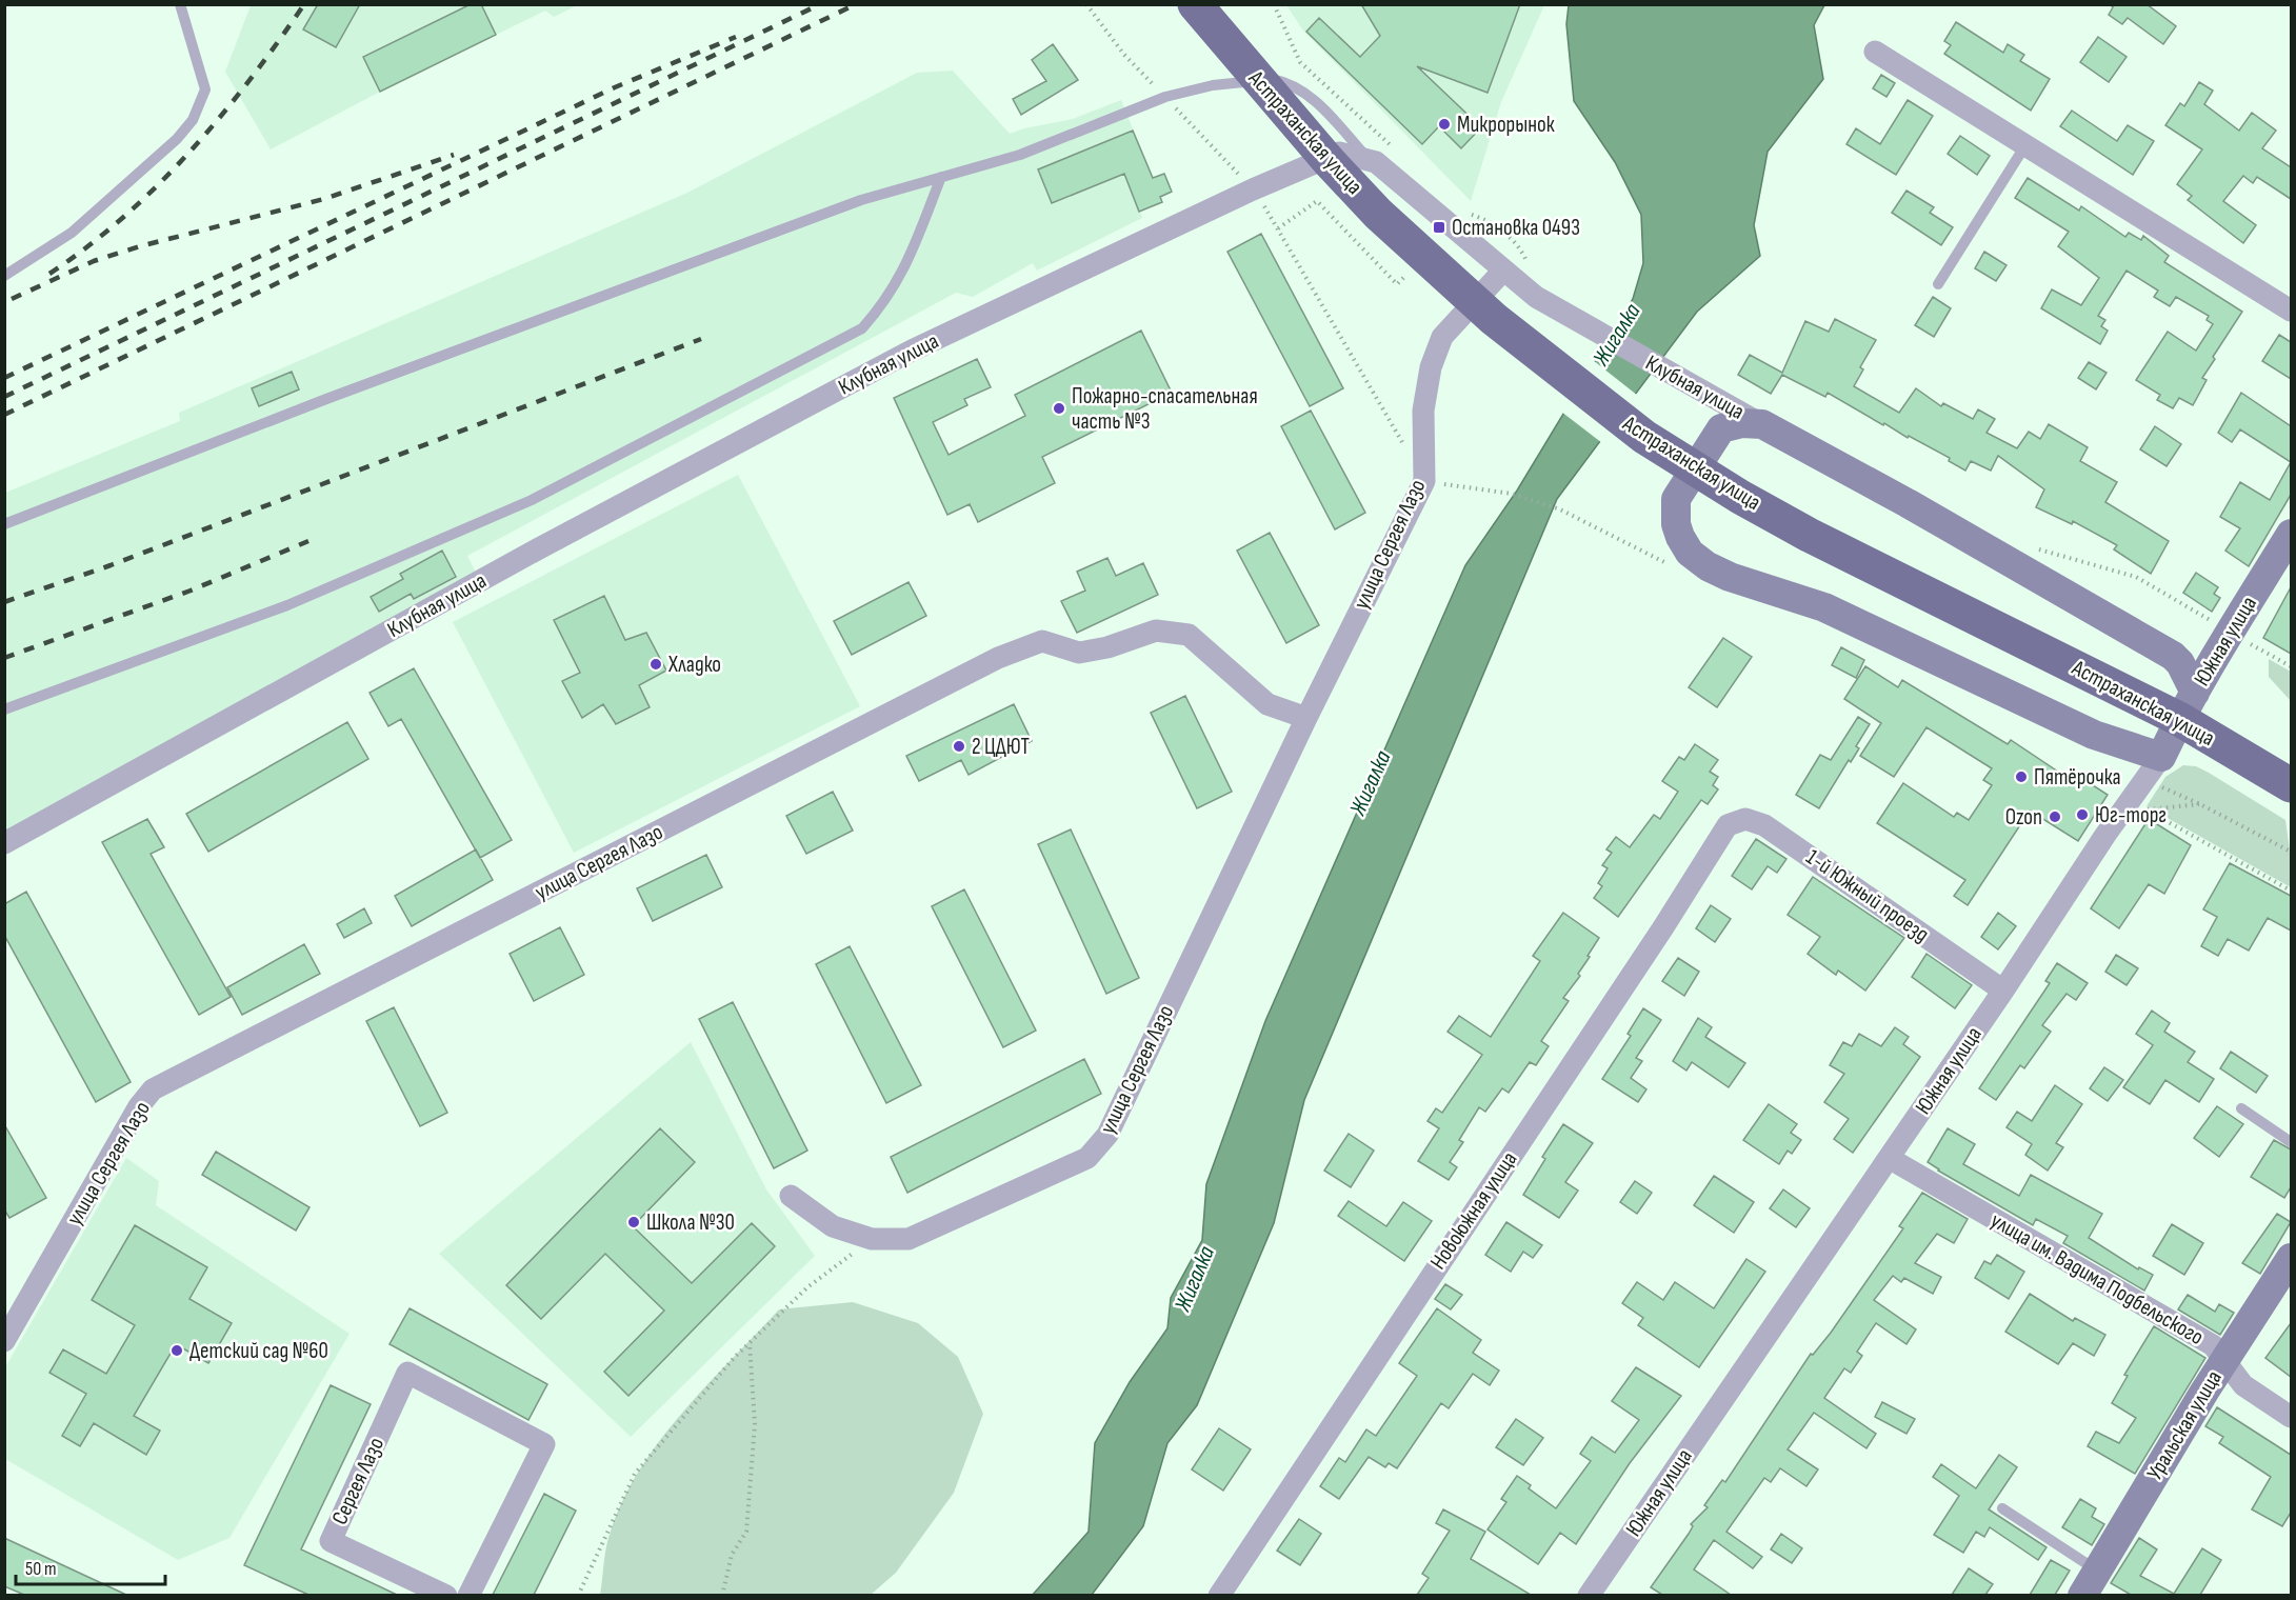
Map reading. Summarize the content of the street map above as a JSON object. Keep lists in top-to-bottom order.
{
  "streets": {
    "main road": ["Астраханская улица"],
    "street": [
      "Клубная улица",
      "улица Сергея Лазо",
      "Южная улица",
      "1-й Южный проезд",
      "Новоюжная улица",
      "улица им. Вадима Подбельского",
      "Уральская улица",
      "Сергея Лазо"
    ]
  },
  "crossings": [
    ["Астраханская улица", "Южная улица"],
    ["Клубная улица", "улица Сергея Лазо"],
    ["Южная улица", "1-й Южный проезд"],
    ["Южная улица", "улица им. Вадима Подбельского"],
    ["1-й Южный проезд", "Новоюжная улица"],
    ["улица им. Вадима Подбельского", "Уральская улица"]
  ],
  "water": ["Жигалка"],
  "places": {
    "other": [
      "Микрорынок",
      "Пожарно-спасательная часть №3",
      "Хладко",
      "2 ЦДЮТ",
      "Пятёрочка",
      "Юг-торг",
      "Ozon",
      "Школа №30",
      "Детский сад №60"
    ],
    "transit": ["Остановка 0493"]
  },
  "scale_bar": "50 m"
}
